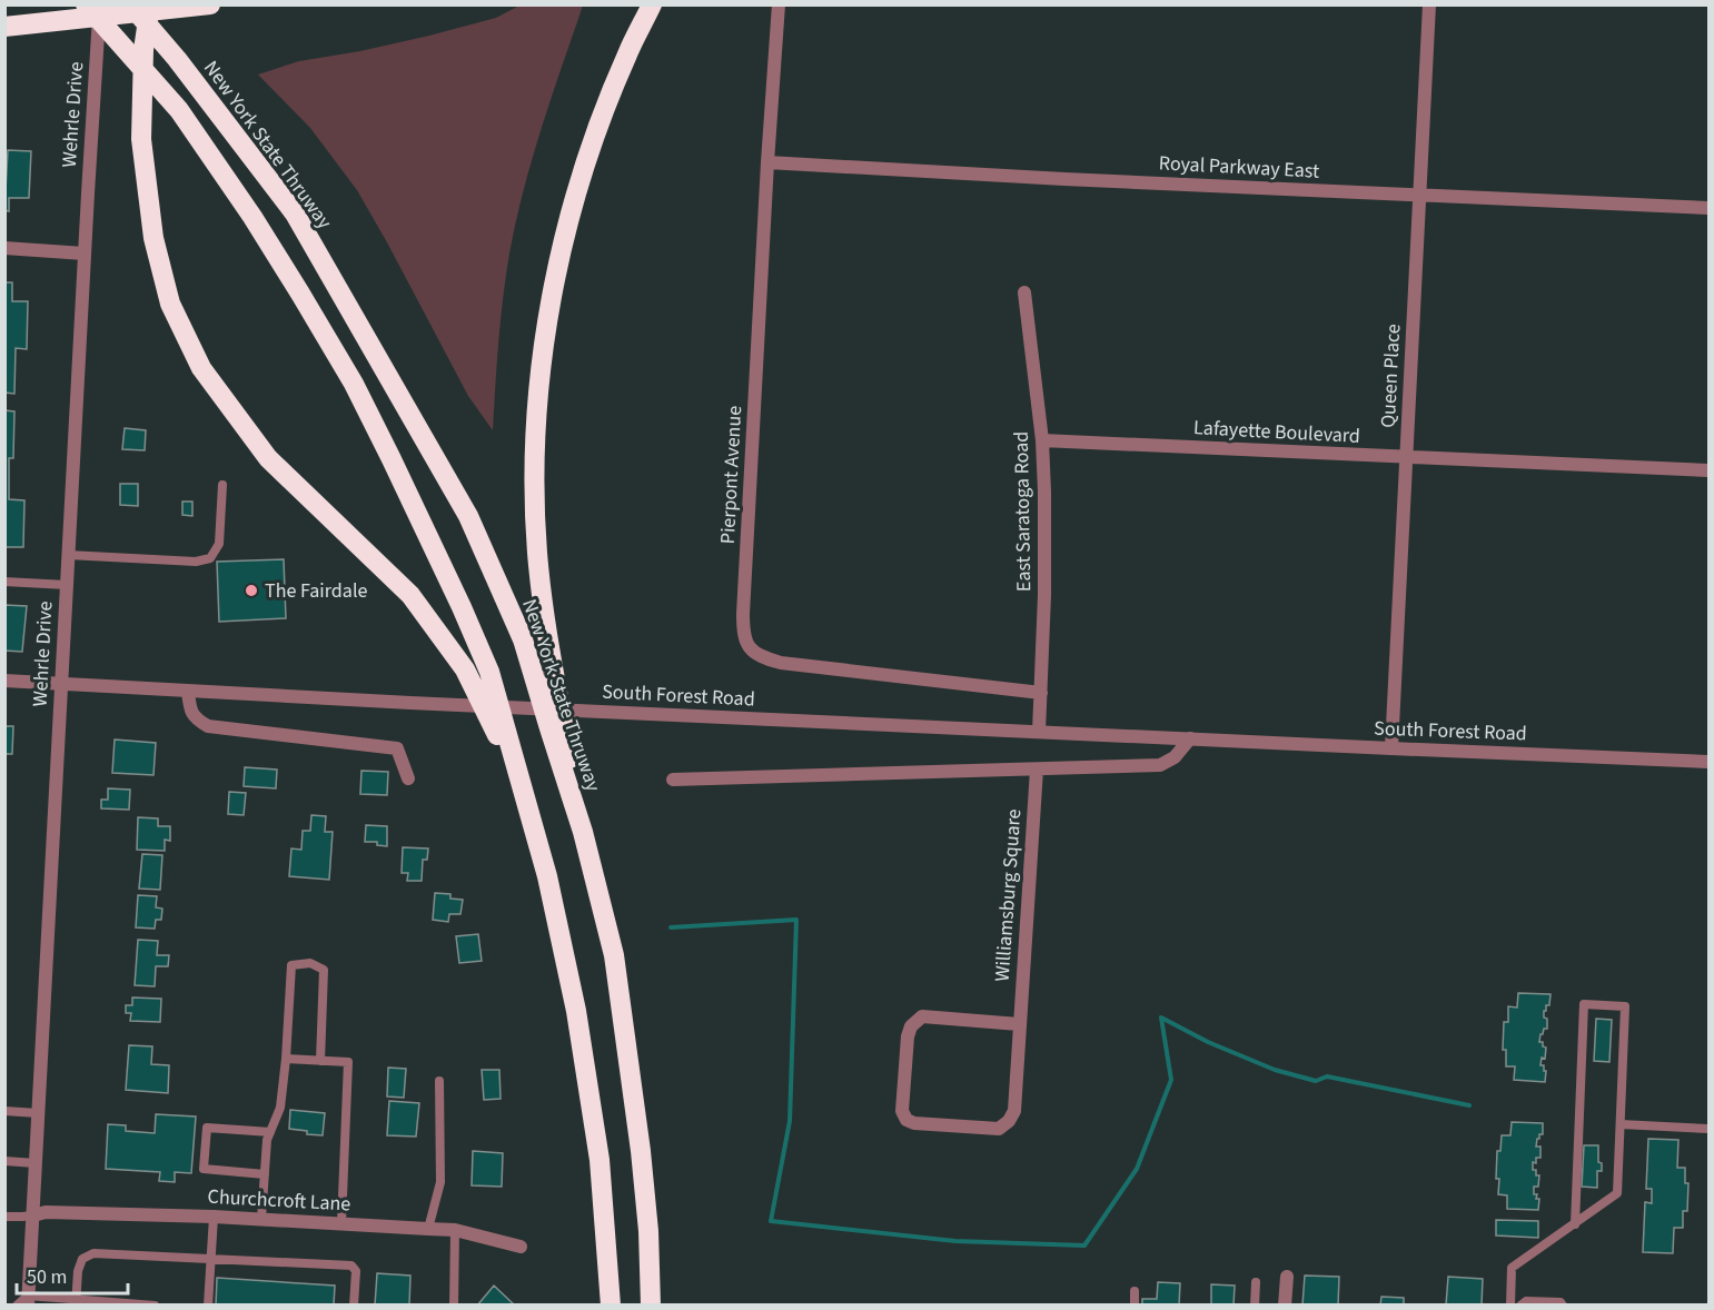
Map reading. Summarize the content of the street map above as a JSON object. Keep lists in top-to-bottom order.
{
  "streets": {
    "highway": ["New York State Thruway"],
    "street": [
      "Wehrle Drive",
      "Royal Parkway East",
      "Queen Place",
      "Lafayette Boulevard",
      "Pierpont Avenue",
      "East Saratoga Road",
      "South Forest Road",
      "Williamsburg Square",
      "Churchcroft Lane"
    ]
  },
  "crossings": [
    ["Wehrle Drive", "South Forest Road"],
    ["Wehrle Drive", "Churchcroft Lane"],
    ["Royal Parkway East", "Queen Place"],
    ["Royal Parkway East", "Pierpont Avenue"],
    ["Queen Place", "Lafayette Boulevard"],
    ["Queen Place", "South Forest Road"],
    ["Lafayette Boulevard", "East Saratoga Road"],
    ["Pierpont Avenue", "East Saratoga Road"],
    ["East Saratoga Road", "South Forest Road"]
  ],
  "places": ["The Fairdale"],
  "scale_bar": "50 m"
}
